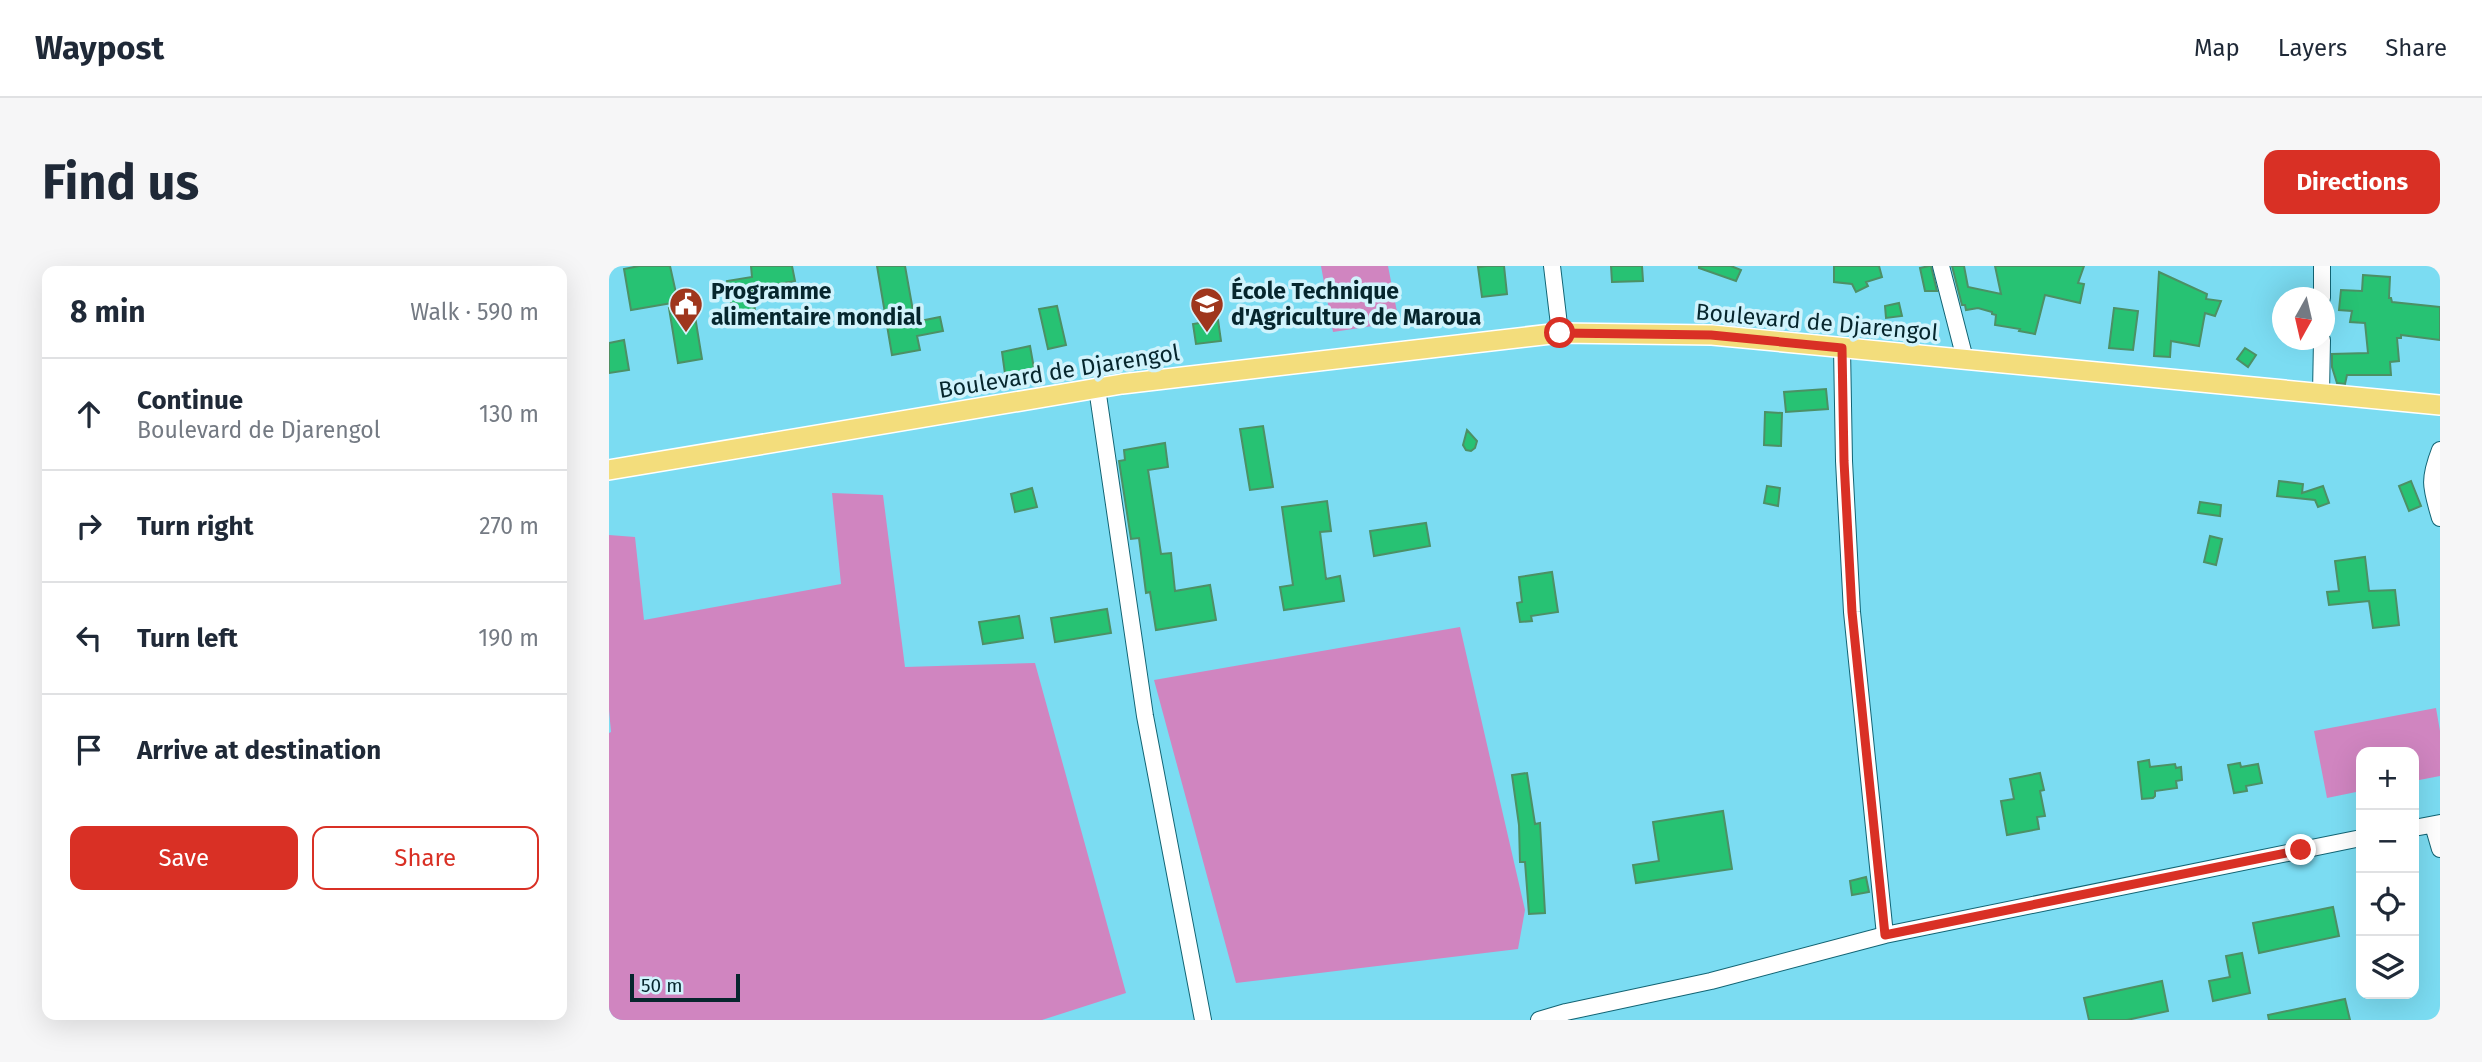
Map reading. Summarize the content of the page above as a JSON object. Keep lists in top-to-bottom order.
{
  "streets": {
    "main road": ["Boulevard de Djarengol"]
  },
  "places": {
    "public building": ["Programme alimentaire mondial"],
    "school or university": ["École Technique d'Agriculture de Maroua"]
  },
  "scale_bar": "50 m",
  "north": "bottom",
  "page": {
    "header": "Waypost",
    "nav": ["Map", "Layers", "Share"],
    "buttons": [
      "Directions",
      ["Save", "Share"]
    ],
    "title": "Find us",
    "heading": ["8 min", "Walk · 590 m"],
    "list": [
      ["Continue", "Boulevard de Djarengol", "130 m"],
      ["Turn right", "270 m"],
      ["Turn left", "190 m"],
      "Arrive at destination"
    ],
    "map_buttons": ["+", "−"],
    "scale": "50 m"
  }
}
